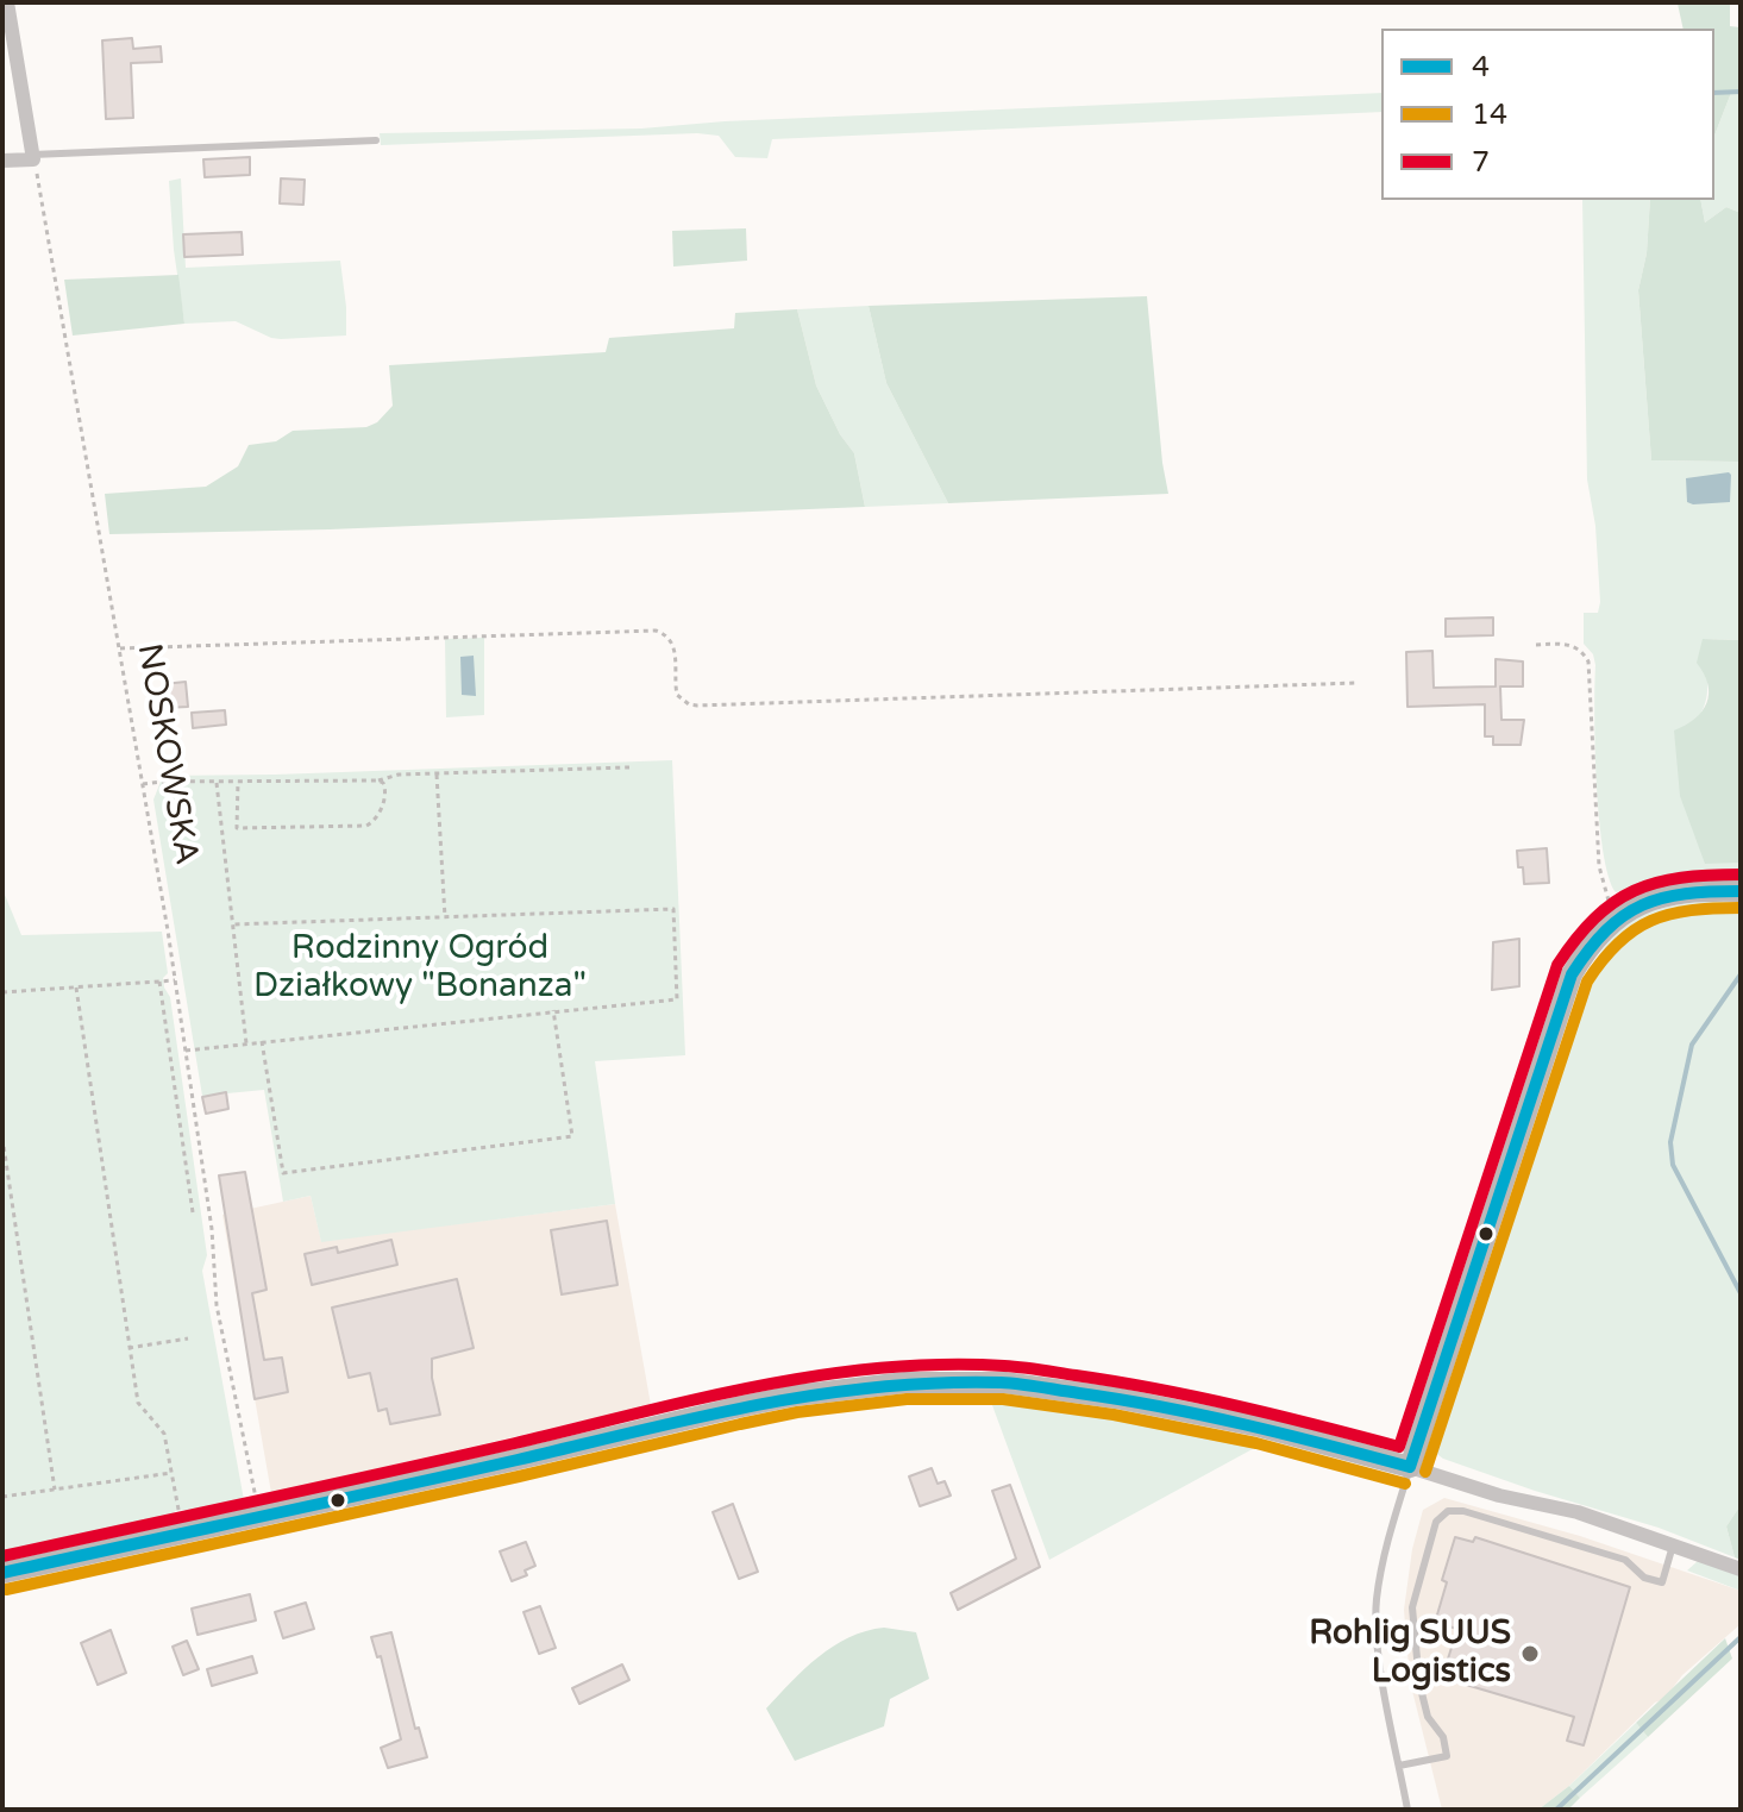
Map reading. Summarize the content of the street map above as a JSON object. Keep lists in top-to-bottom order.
{
  "streets": {
    "path": ["NOSKOWSKA"]
  },
  "parks": ["Rodzinny Ogród Działkowy \"Bonanza\""],
  "places": ["Rohlig SUUS Logistics"],
  "lines": ["transit line 7", "transit line 4", "transit line 14"],
  "legend": ["4", "14", "7"]
}
